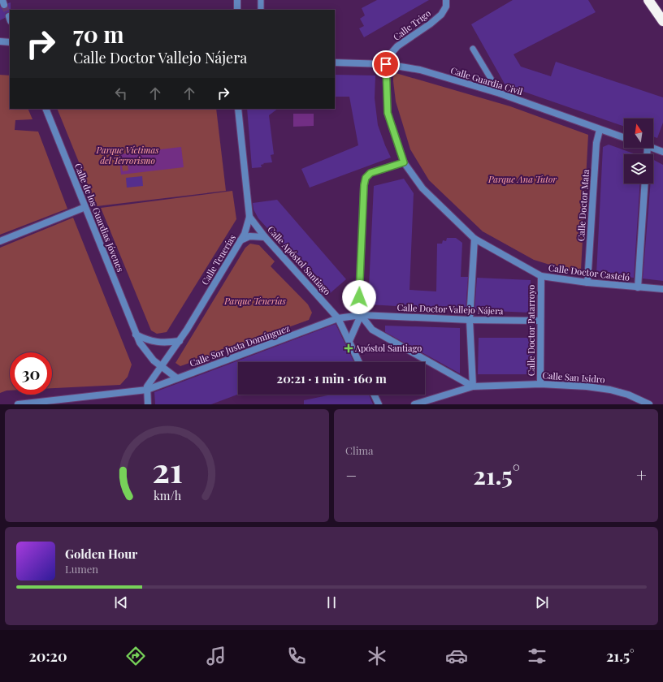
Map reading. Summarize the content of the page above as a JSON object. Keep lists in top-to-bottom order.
{
  "streets": {
    "street": [
      "Calle Trigo",
      "Calle Guardia Civil",
      "Calle Doctor Mata",
      "Calle de los Guardias Jóvenes",
      "Calle Tenerías",
      "Calle Apóstol Santiago",
      "Calle Doctor Casteló",
      "Calle Doctor Vallejo Nájera",
      "Calle Doctor Patarroyo",
      "Calle Sor Justa Domínguez",
      "Calle San Isidro"
    ]
  },
  "crossings": [
    ["Calle Trigo", "Calle Guardia Civil"],
    ["Calle Trigo", "Calle Doctor Casteló"],
    ["Calle Guardia Civil", "Calle Doctor Mata"],
    ["Calle Guardia Civil", "Calle Doctor Casteló"],
    ["Calle Doctor Mata", "Calle Doctor Casteló"],
    ["Calle de los Guardias Jóvenes", "Calle Tenerías"],
    ["Calle de los Guardias Jóvenes", "Calle Sor Justa Domínguez"],
    ["Calle Tenerías", "Calle Apóstol Santiago"],
    ["Calle Tenerías", "Calle Sor Justa Domínguez"],
    ["Calle Apóstol Santiago", "Calle Doctor Vallejo Nájera"],
    ["Calle Apóstol Santiago", "Calle Sor Justa Domínguez"],
    ["Calle Doctor Casteló", "Calle Doctor Patarroyo"],
    ["Calle Doctor Vallejo Nájera", "Calle Doctor Patarroyo"],
    ["Calle Doctor Vallejo Nájera", "Calle Sor Justa Domínguez"],
    ["Calle Doctor Patarroyo", "Calle San Isidro"]
  ],
  "parks": ["Parque Víctimas del Terrorismo", "Parque Ana Tutor", "Parque Tenerías"],
  "places": {
    "health": ["Apóstol Santiago"]
  },
  "north": "top",
  "page": {
    "turn": ["70 m", "Calle Doctor Vallejo Nájera"],
    "limit": "30",
    "trip": "20:21 · 1 min · 160 m",
    "tile": "Clima",
    "heat": ["−", "21.5°", "+"],
    "song": ["Golden Hour", "Lumen"],
    "tabs": ["20:20", "21.5°"],
    "gauge": ["21", "km/h"]
  }
}
